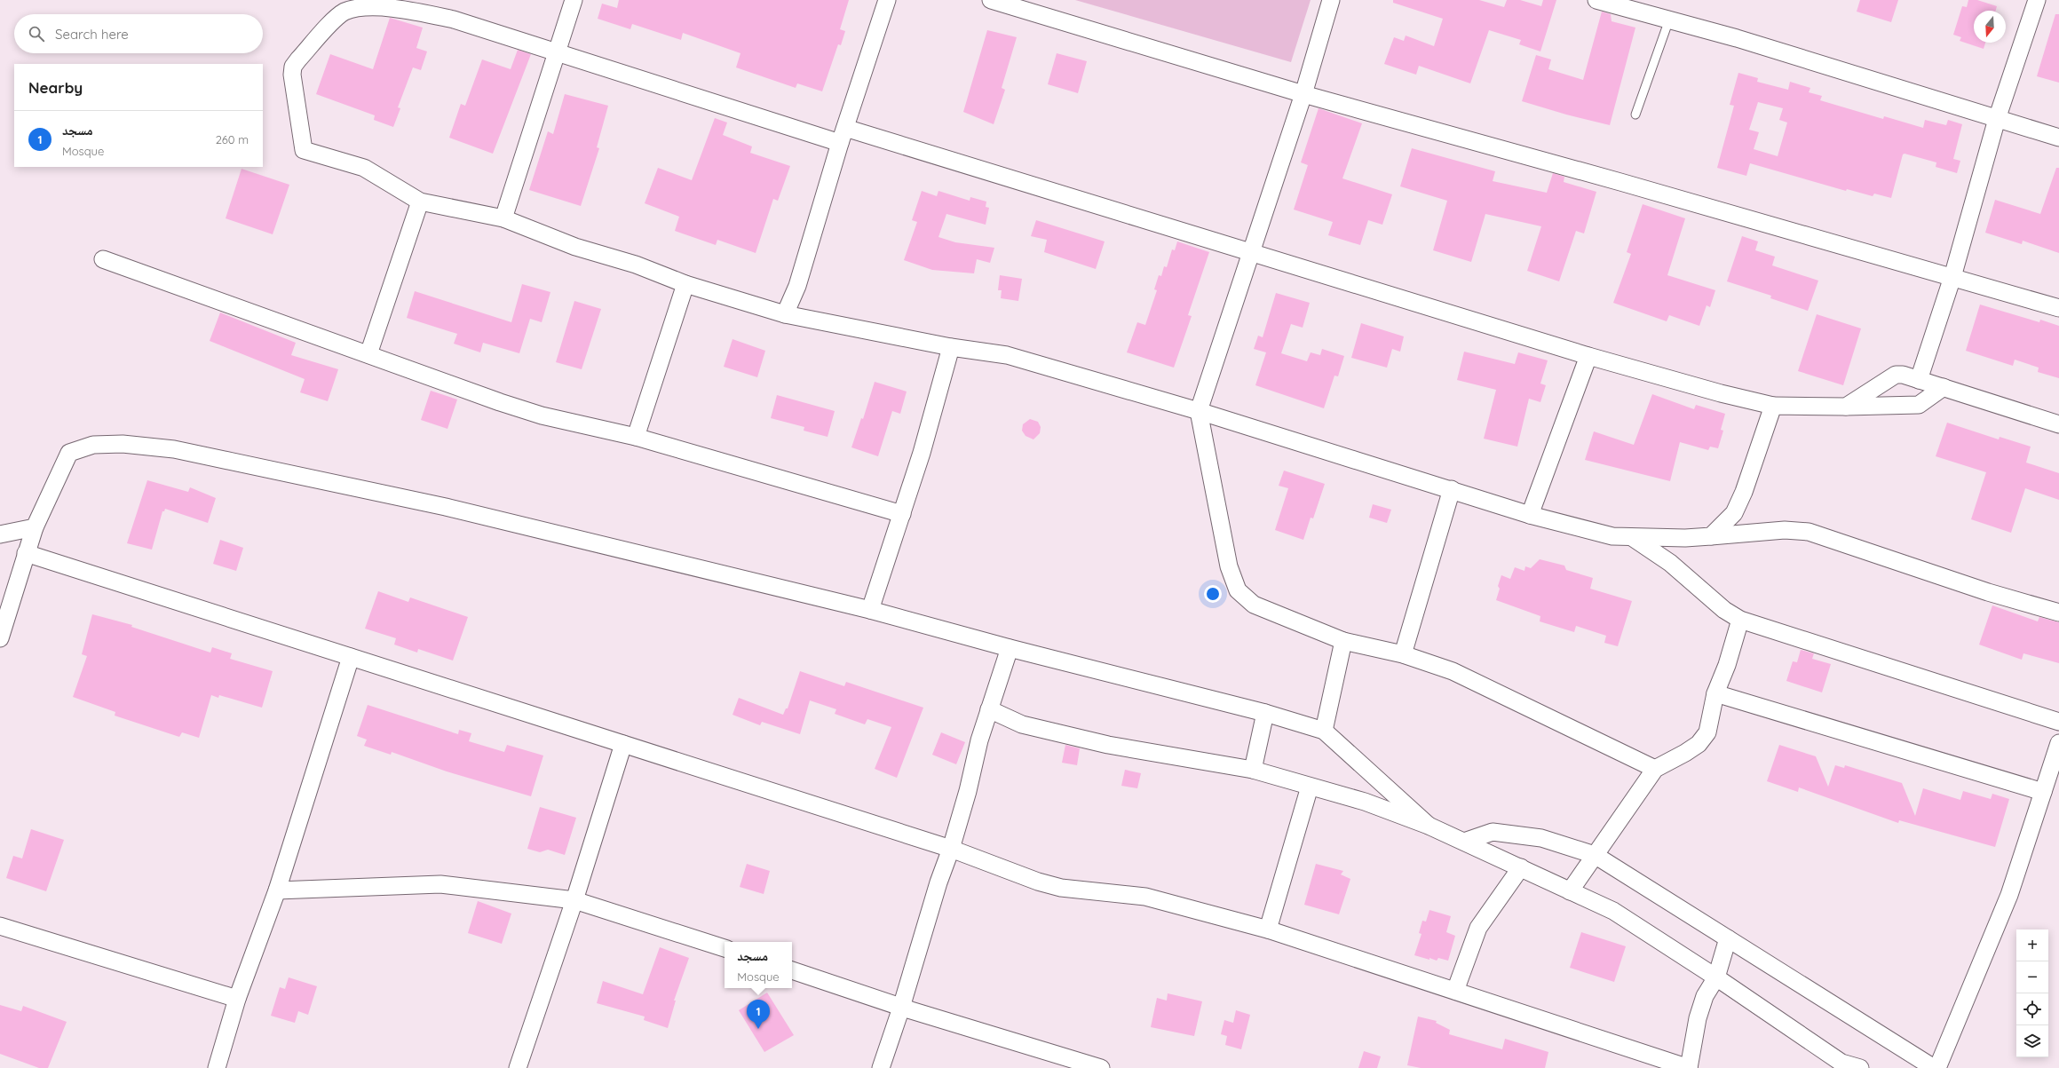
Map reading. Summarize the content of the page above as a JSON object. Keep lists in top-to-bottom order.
{
  "north": "bottom",
  "page": {
    "search": "Search here",
    "heading": "Nearby",
    "list": [
      {
        "mark": "1",
        "name": "مسجد",
        "note": "Mosque",
        "value": "260 m"
      }
    ],
    "map_buttons": ["+", "−"],
    "popup": ["مسجد", "Mosque"],
    "pins": "1"
  }
}
